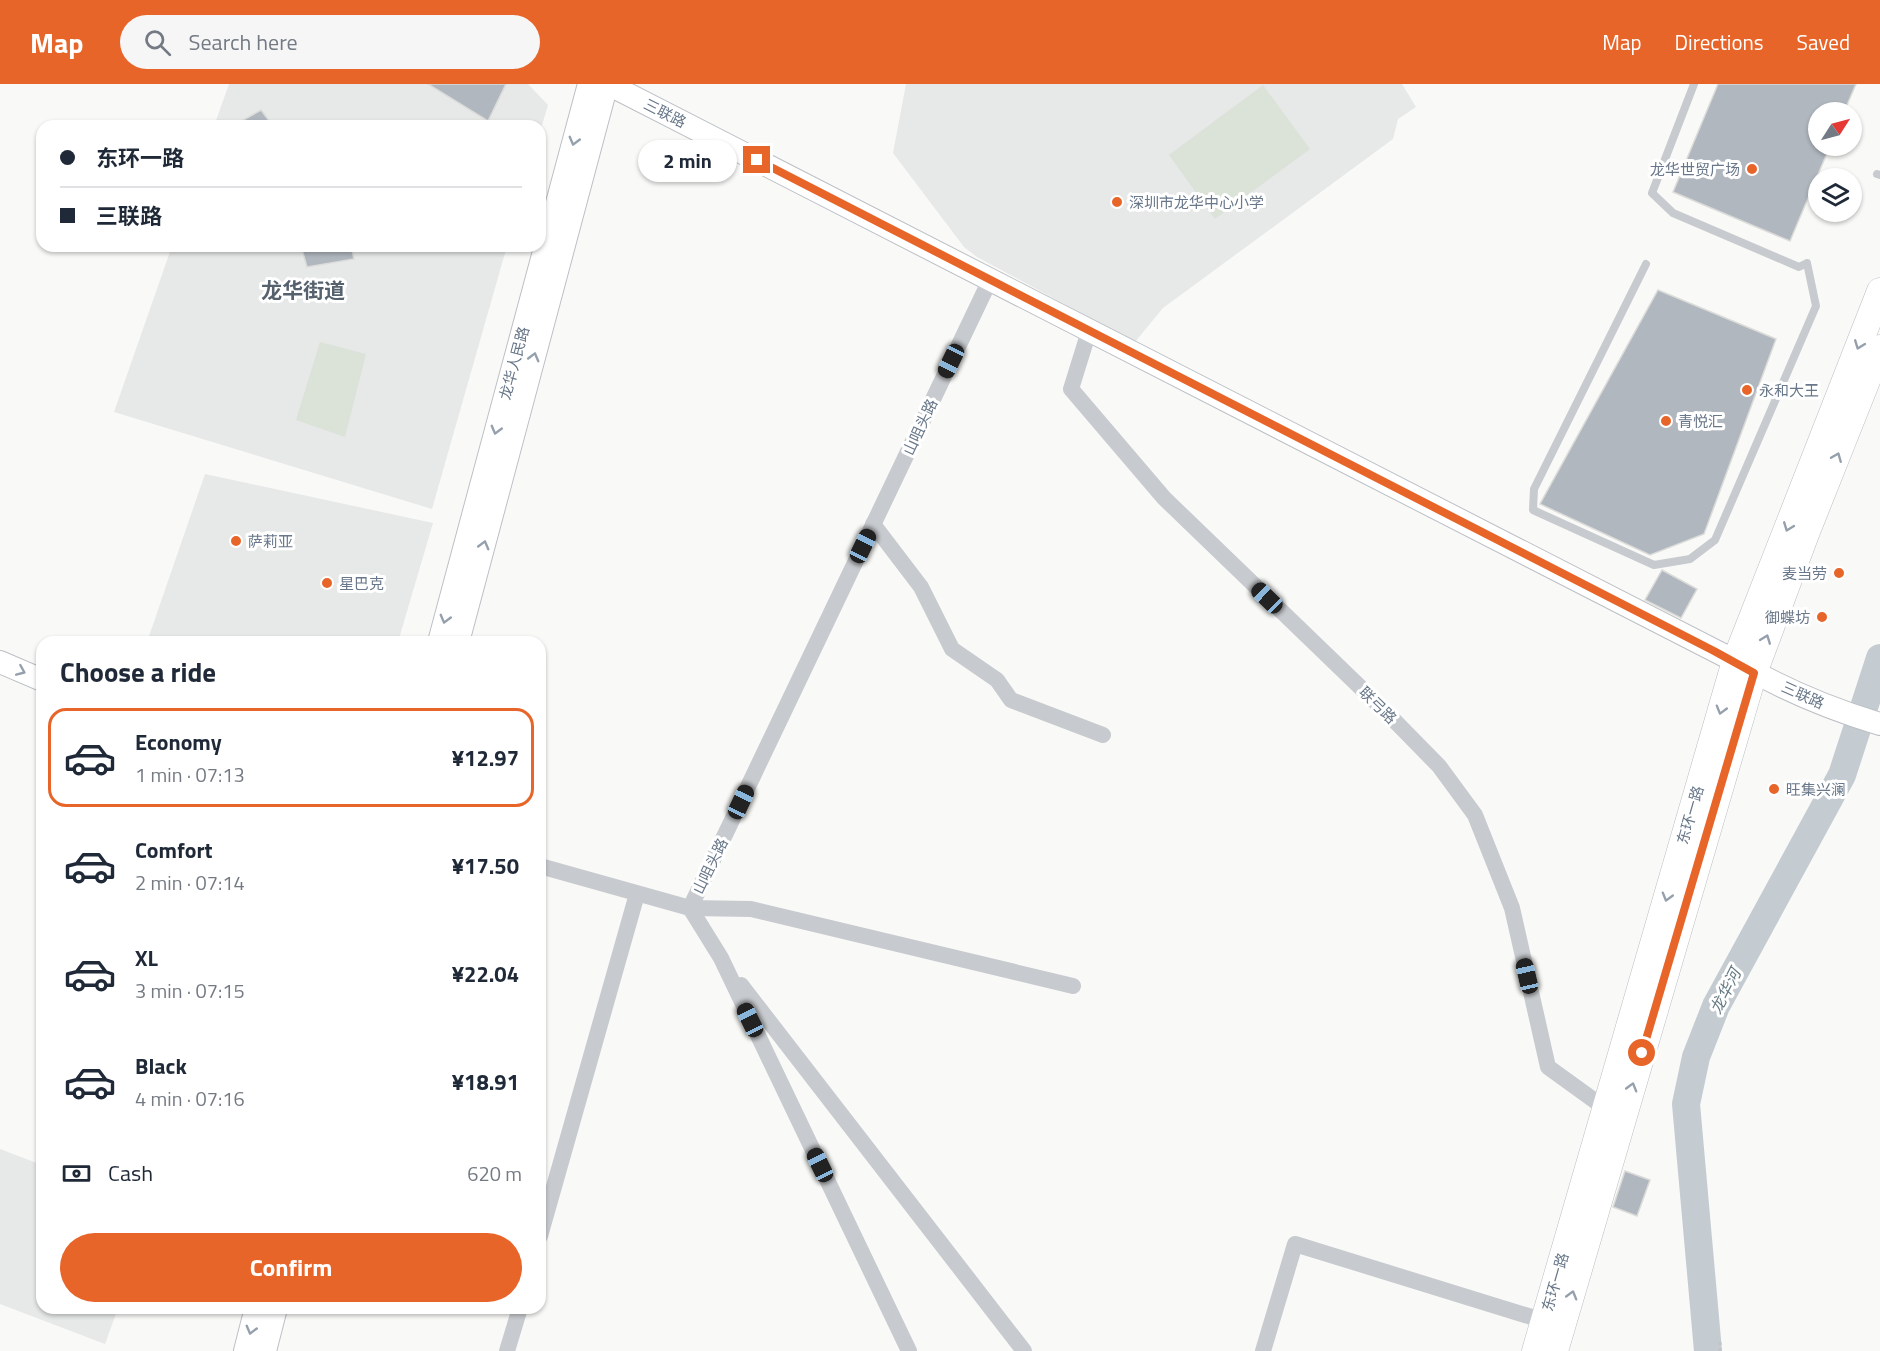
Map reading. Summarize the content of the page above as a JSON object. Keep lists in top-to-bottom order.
{
  "streets": {
    "main road": ["东环一路"],
    "street": [
      "三联路",
      "龙华人民路",
      "山咀头路",
      "联弓路"
    ]
  },
  "crossings": [
    ["三联路", "龙华人民路"],
    ["三联路", "山咀头路"],
    ["三联路", "联弓路"],
    ["三联路", "东环一路"],
    ["联弓路", "东环一路"]
  ],
  "districts": ["龙华街道"],
  "water": ["龙华河"],
  "places": [
    "龙华世贸广场",
    "深圳市龙华中心小学",
    "永和大王",
    "青悦汇",
    "萨莉亚",
    "麦当劳",
    "星巴克",
    "御蝶坊",
    "旺集兴澜"
  ],
  "north": "top right",
  "page": {
    "header": "Map",
    "search": "Search here",
    "nav": ["Map", "Directions", "Saved"],
    "banner": ["东环一路", "三联路"],
    "bubble": "2 min",
    "heading": "Choose a ride",
    "list": [
      {
        "name": "Economy",
        "note": "1 min · 07:13",
        "value": "¥12.97"
      },
      {
        "name": "Comfort",
        "note": "2 min · 07:14",
        "value": "¥17.50"
      },
      {
        "name": "XL",
        "note": "3 min · 07:15",
        "value": "¥22.04"
      },
      {
        "name": "Black",
        "note": "4 min · 07:16",
        "value": "¥18.91"
      }
    ],
    "pay": ["Cash", "620 m"],
    "buttons": "Confirm"
  }
}
